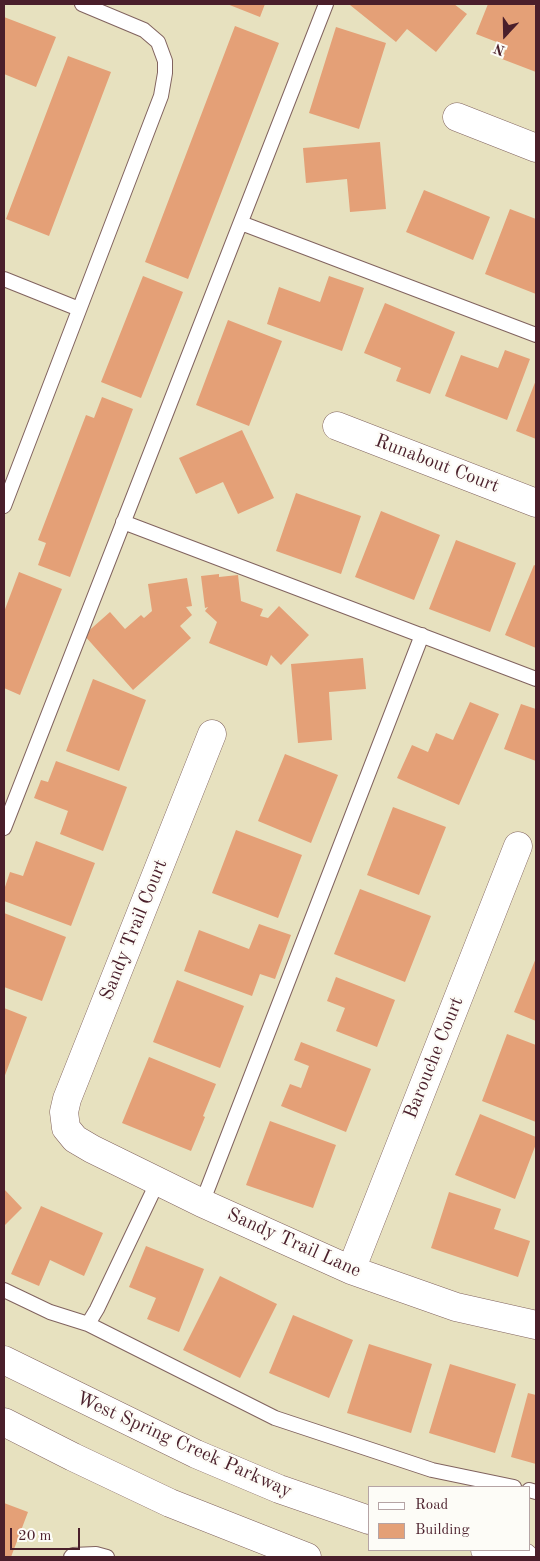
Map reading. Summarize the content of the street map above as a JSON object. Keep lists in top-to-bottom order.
{
  "streets": {
    "street": [
      "Runabout Court",
      "Sandy Trail Court",
      "Barouche Court",
      "Sandy Trail Lane",
      "West Spring Creek Parkway"
    ]
  },
  "crossings": [
    ["Sandy Trail Court", "Sandy Trail Lane"],
    ["Barouche Court", "Sandy Trail Lane"]
  ],
  "legend": ["Road", "Building"],
  "scale_bar": "20 m",
  "north": "bottom"
}
